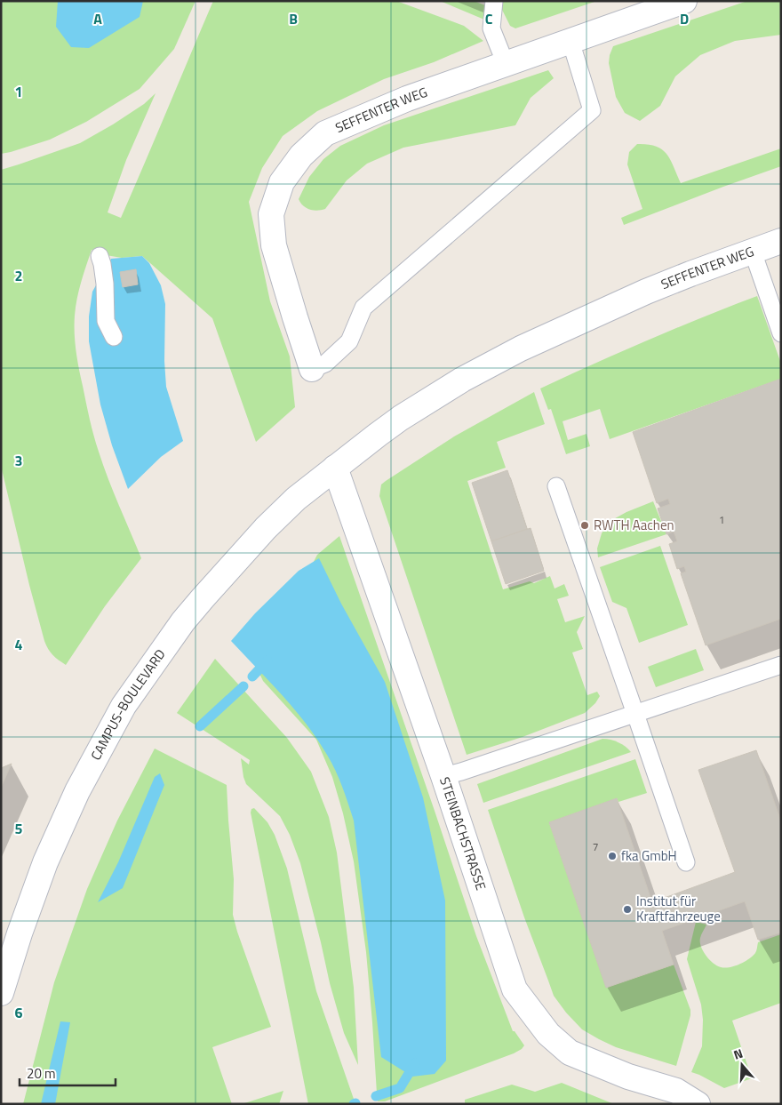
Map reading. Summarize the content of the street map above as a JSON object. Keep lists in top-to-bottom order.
{
  "streets": {
    "street": ["SEFFENTER WEG", "CAMPUS-BOULEVARD", "STEINBACHSTRASSE"]
  },
  "crossings": [
    ["SEFFENTER WEG", "CAMPUS-BOULEVARD"],
    ["SEFFENTER WEG", "STEINBACHSTRASSE"],
    ["CAMPUS-BOULEVARD", "STEINBACHSTRASSE"]
  ],
  "places": ["RWTH Aachen", "fka GmbH", "Institut für Kraftfahrzeuge"],
  "house_numbers": ["1", "7"],
  "scale_bar": "20 m",
  "north": "top",
  "grid": {
    "columns": [
      "A",
      "B",
      "C",
      "D"
    ],
    "rows": [
      "1",
      "2",
      "3",
      "4",
      "5",
      "6"
    ]
  }
}
